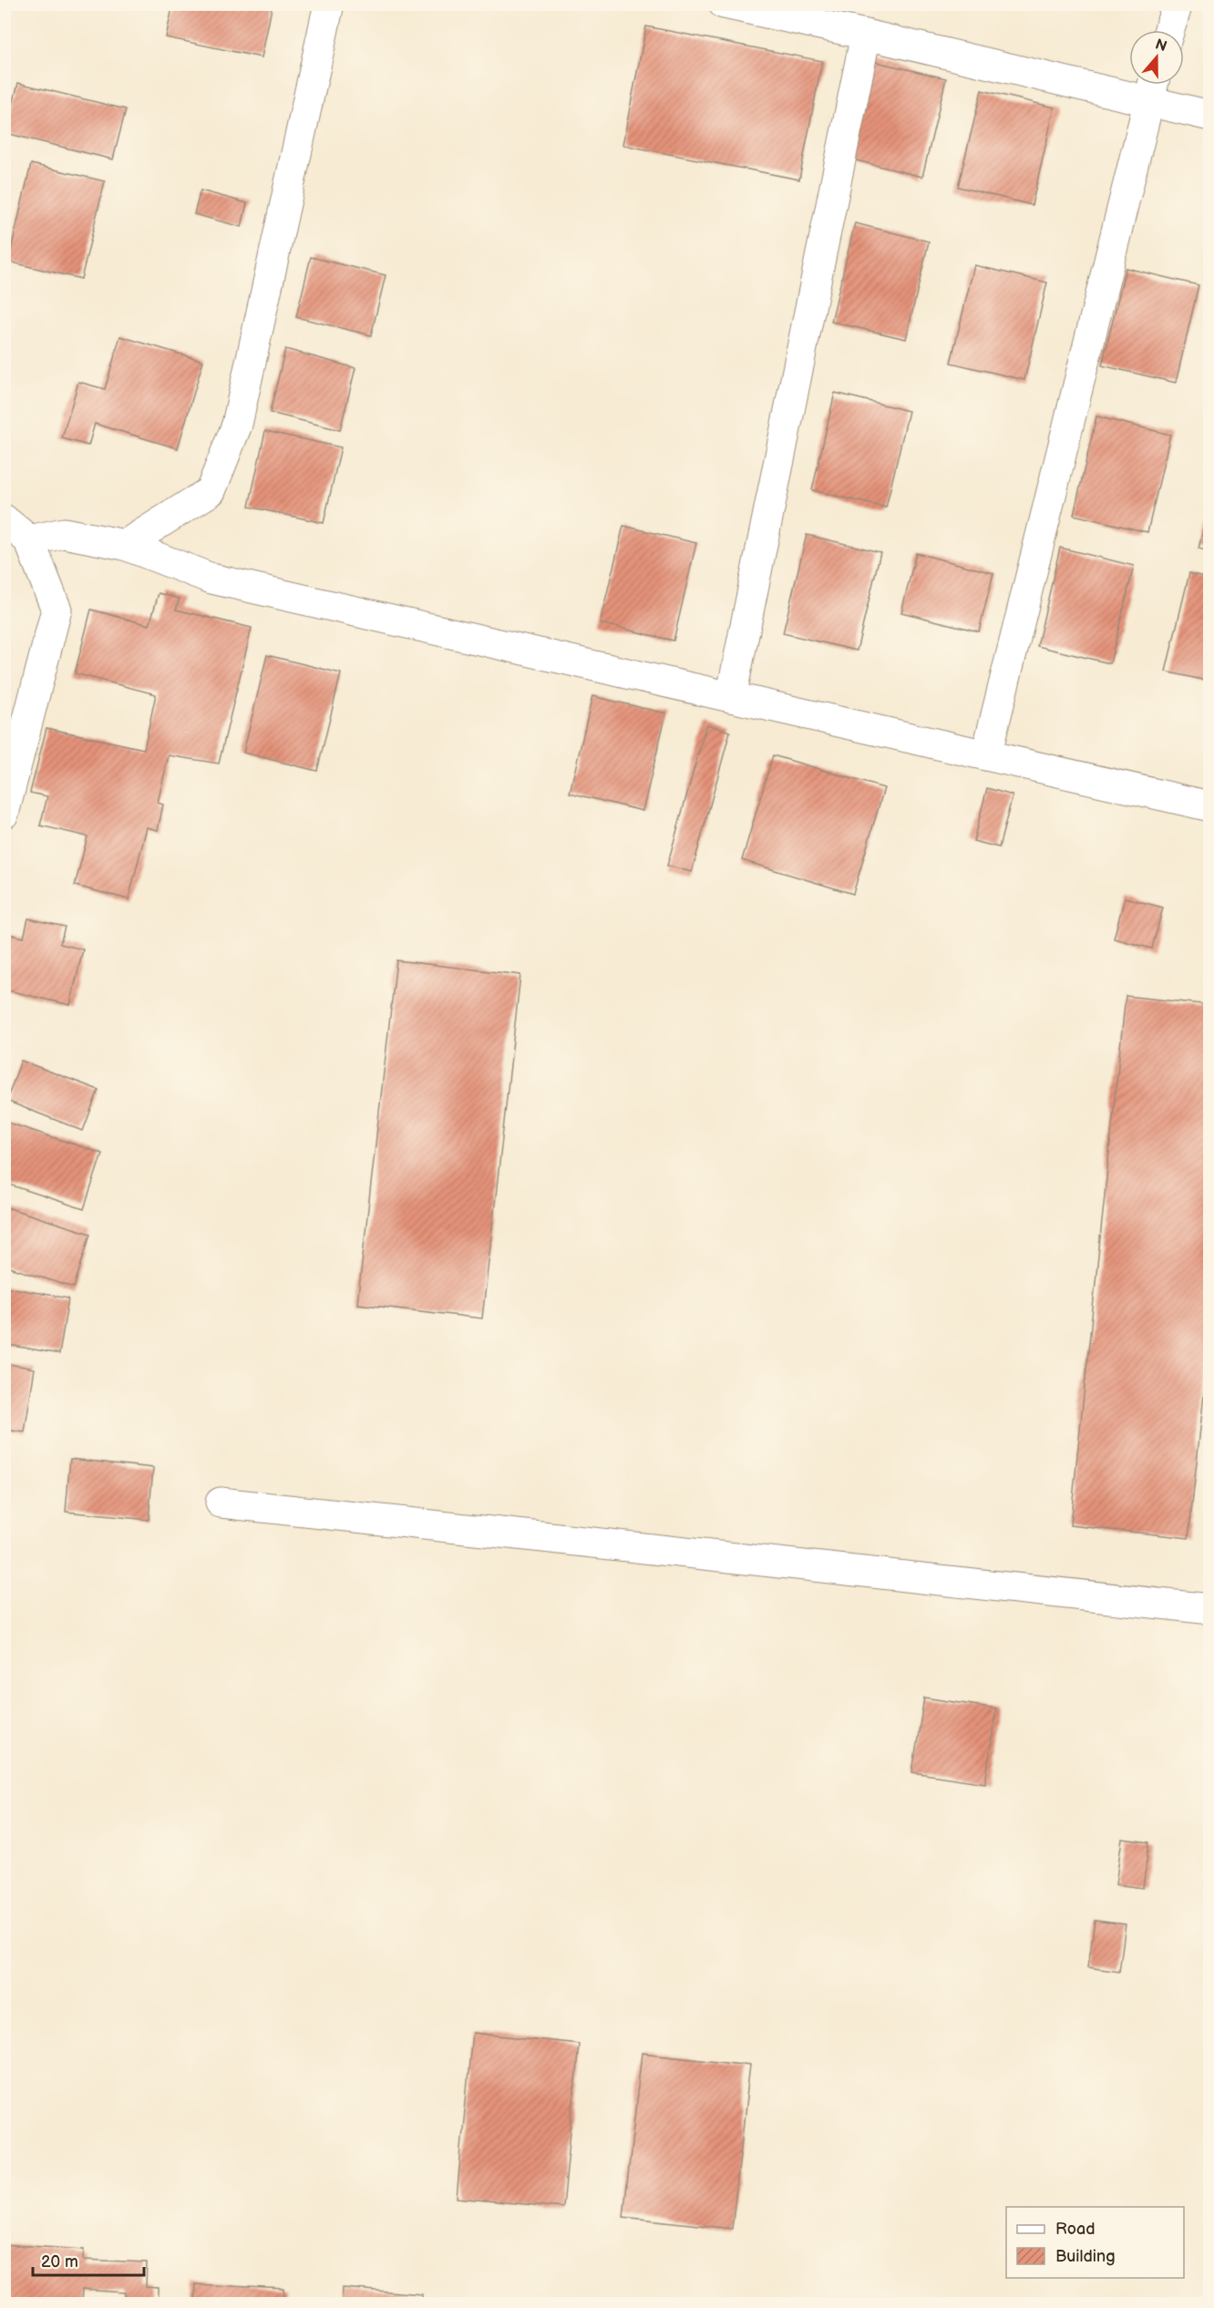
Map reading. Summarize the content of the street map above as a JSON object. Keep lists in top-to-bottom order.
{
  "legend": ["Road", "Building"],
  "scale_bar": "20 m",
  "north": "top"
}
